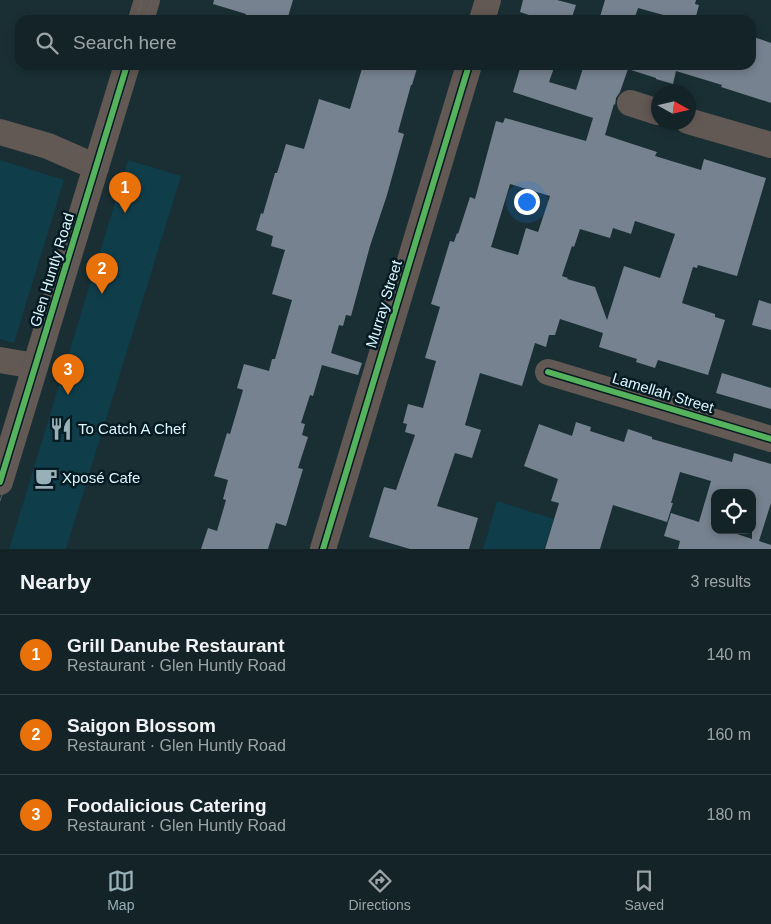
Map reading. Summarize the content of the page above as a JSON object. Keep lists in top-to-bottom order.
{
  "streets": {
    "street": ["Glen Huntly Road", "Murray Street", "Lamellah Street"]
  },
  "places": {
    "restaurant": ["To Catch A Chef"],
    "cafe": ["Xposé Cafe"]
  },
  "north": "right",
  "page": {
    "search": "Search here",
    "pins": ["1", "2", "3"],
    "heading": ["Nearby", "3 results"],
    "list": [
      {
        "mark": "1",
        "name": "Grill Danube Restaurant",
        "note": "Restaurant · Glen Huntly Road",
        "value": "140 m"
      },
      {
        "mark": "2",
        "name": "Saigon Blossom",
        "note": "Restaurant · Glen Huntly Road",
        "value": "160 m"
      },
      {
        "mark": "3",
        "name": "Foodalicious Catering",
        "note": "Restaurant · Glen Huntly Road",
        "value": "180 m"
      }
    ],
    "nav": ["Map", "Directions", "Saved"]
  }
}
